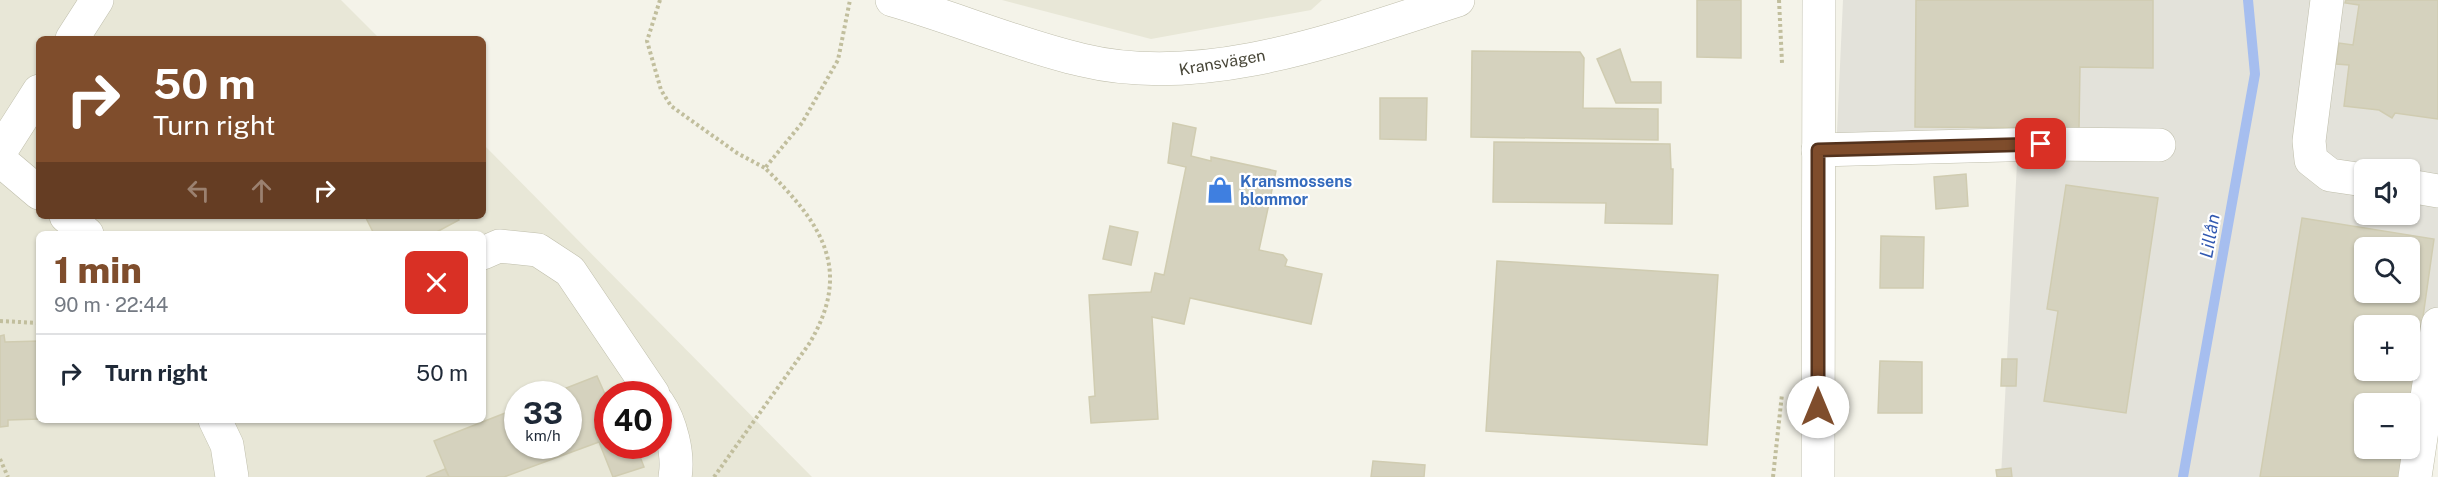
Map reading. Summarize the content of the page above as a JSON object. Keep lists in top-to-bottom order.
{
  "streets": {
    "street": ["Kransvägen"]
  },
  "water": ["Lillån"],
  "places": {
    "shop": ["Kransmossens blommor"]
  },
  "page": {
    "turn": ["50 m", "Turn right"],
    "map_buttons": ["+", "−"],
    "heading": ["1 min", "90 m · 22:44"],
    "list": [
      {
        "name": "Turn right",
        "value": "50 m"
      }
    ],
    "speed": "33 km/h",
    "limit": "40"
  }
}
